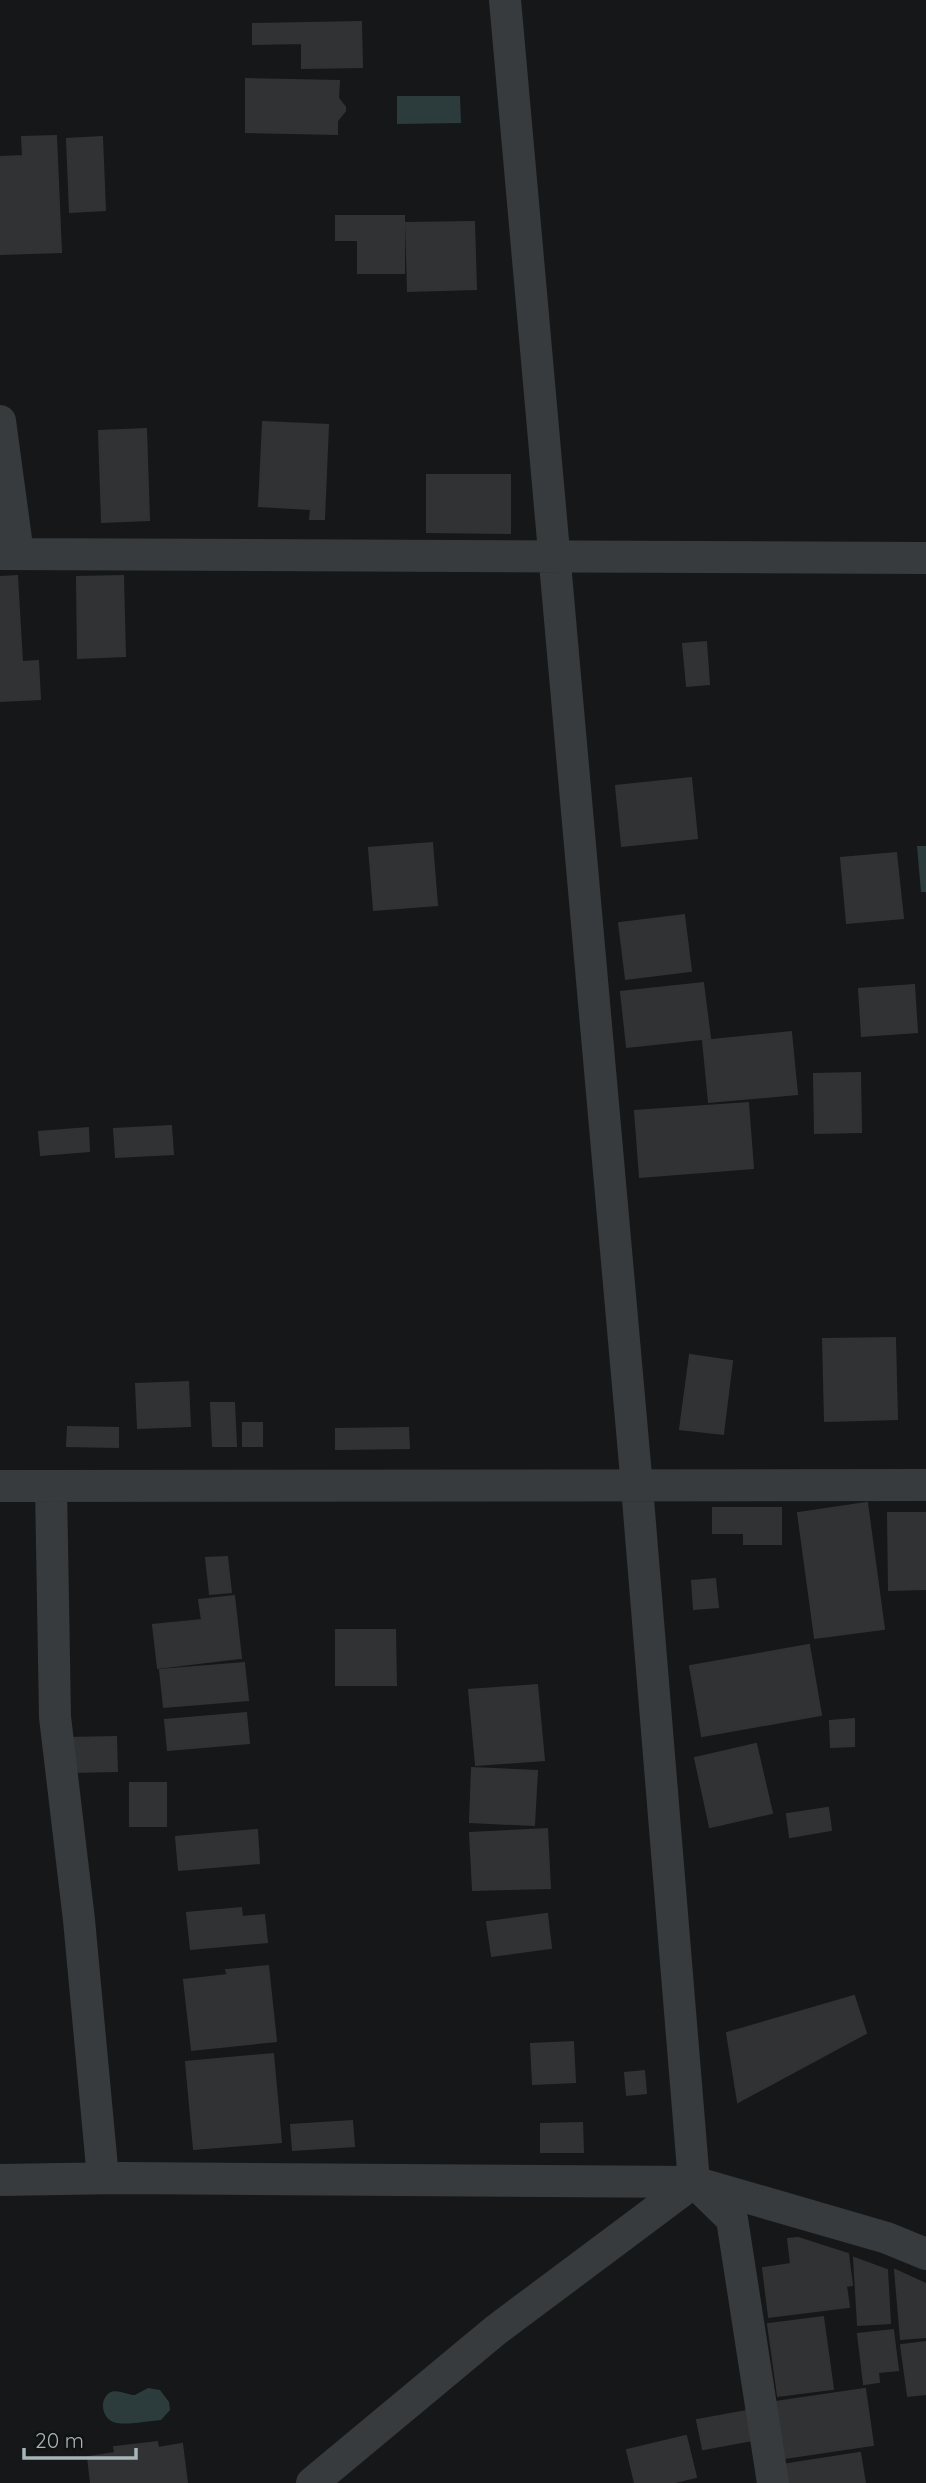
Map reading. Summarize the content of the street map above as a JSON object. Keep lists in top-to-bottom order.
{
  "scale_bar": "20 m"
}
